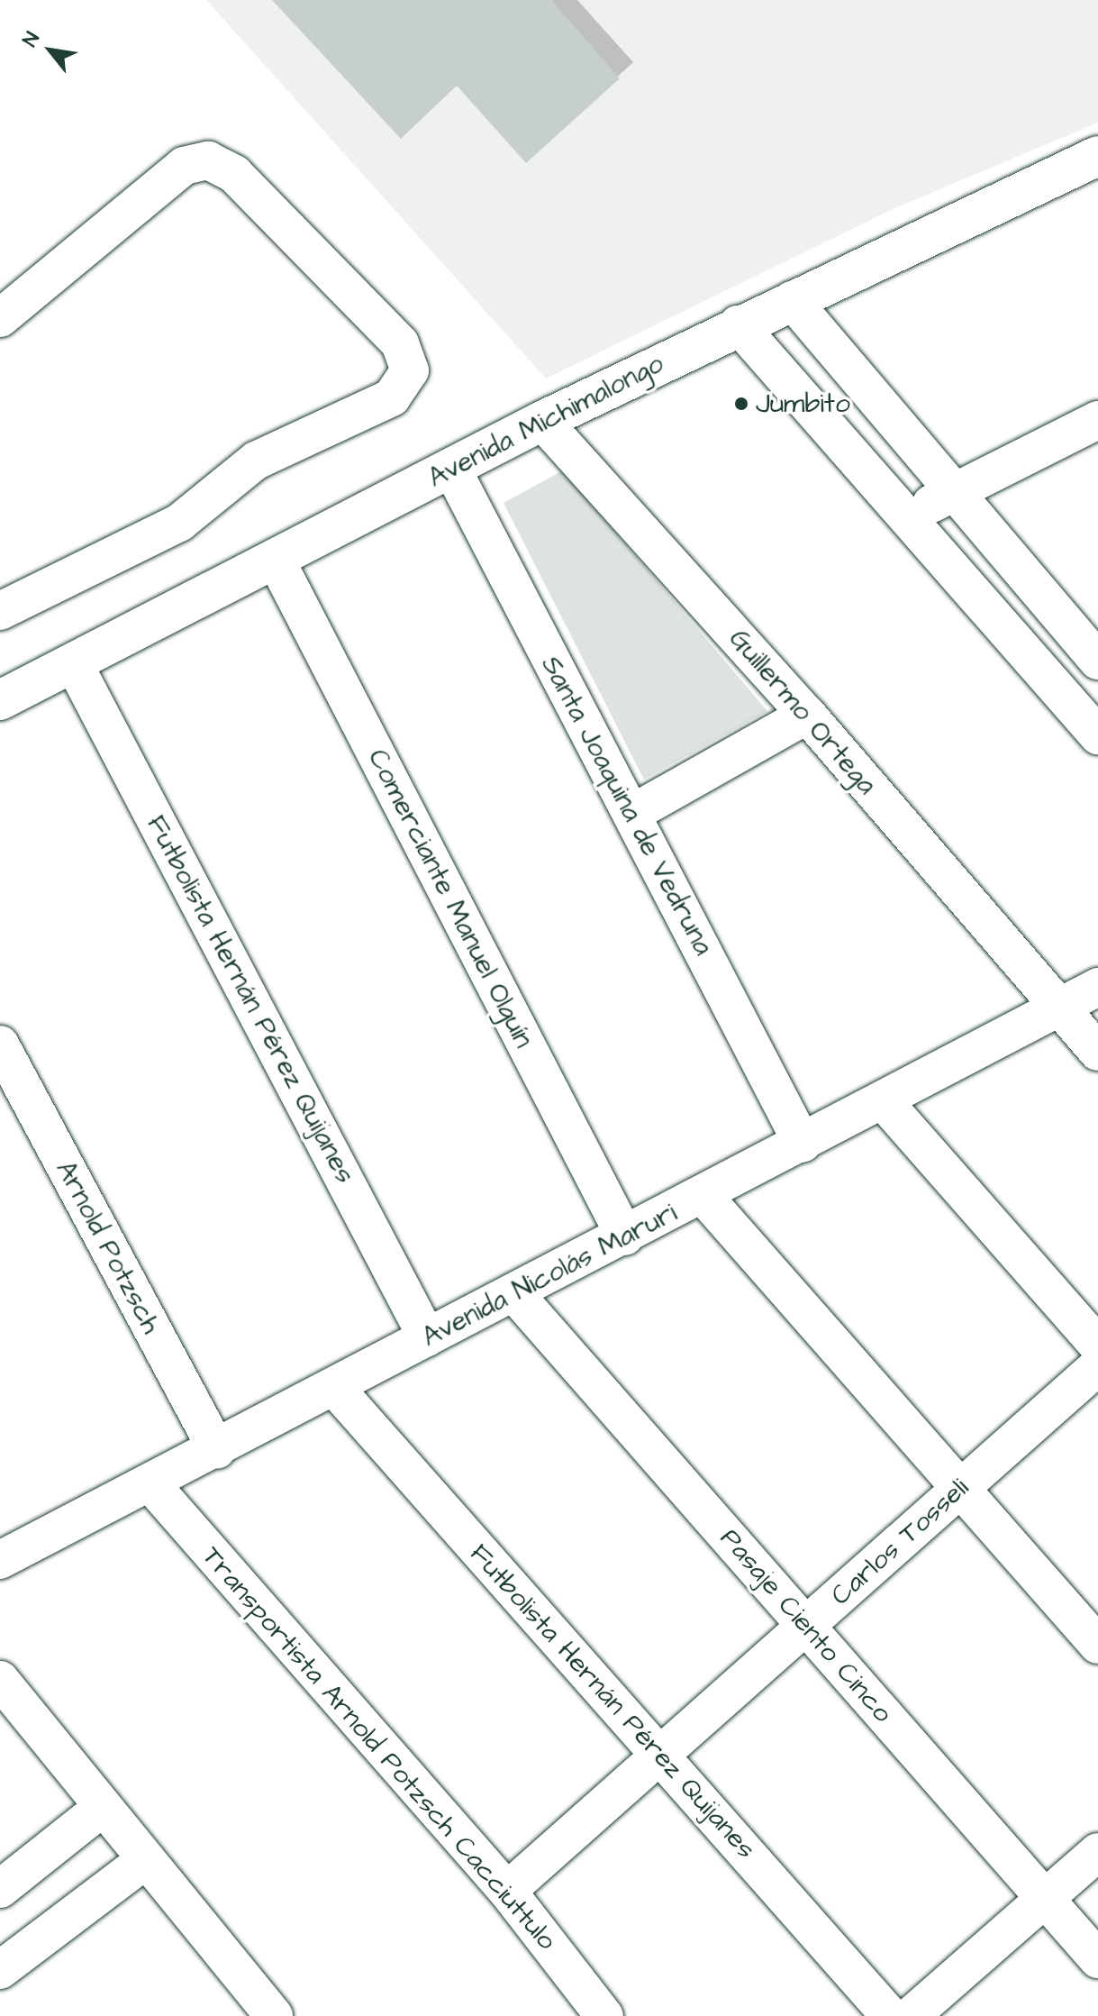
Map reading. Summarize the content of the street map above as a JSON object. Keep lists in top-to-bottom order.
{
  "streets": {
    "main road": ["Avenida Michimalongo"],
    "street": [
      "Guillermo Ortega",
      "Santa Joaquina de Vedruna",
      "Comerciante Manuel Olguín",
      "Futbolista Hernán Pérez Quijanes",
      "Arnold Potzsch",
      "Avenida Nicolás Maruri",
      "Carlos Tosseli",
      "Pasaje Ciento Cinco",
      "Transportista Arnold Potzsch Cacciuttulo"
    ]
  },
  "crossings": [
    ["Avenida Michimalongo", "Guillermo Ortega"],
    ["Avenida Michimalongo", "Santa Joaquina de Vedruna"],
    ["Avenida Michimalongo", "Comerciante Manuel Olguín"],
    ["Avenida Michimalongo", "Futbolista Hernán Pérez Quijanes"],
    ["Guillermo Ortega", "Avenida Nicolás Maruri"],
    ["Santa Joaquina de Vedruna", "Avenida Nicolás Maruri"],
    ["Comerciante Manuel Olguín", "Avenida Nicolás Maruri"],
    ["Futbolista Hernán Pérez Quijanes", "Avenida Nicolás Maruri"],
    ["Futbolista Hernán Pérez Quijanes", "Carlos Tosseli"],
    ["Arnold Potzsch", "Avenida Nicolás Maruri"],
    ["Avenida Nicolás Maruri", "Pasaje Ciento Cinco"],
    ["Avenida Nicolás Maruri", "Transportista Arnold Potzsch Cacciuttulo"],
    ["Carlos Tosseli", "Pasaje Ciento Cinco"],
    ["Carlos Tosseli", "Transportista Arnold Potzsch Cacciuttulo"]
  ],
  "places": ["Jumbito"],
  "north": "top left"
}
